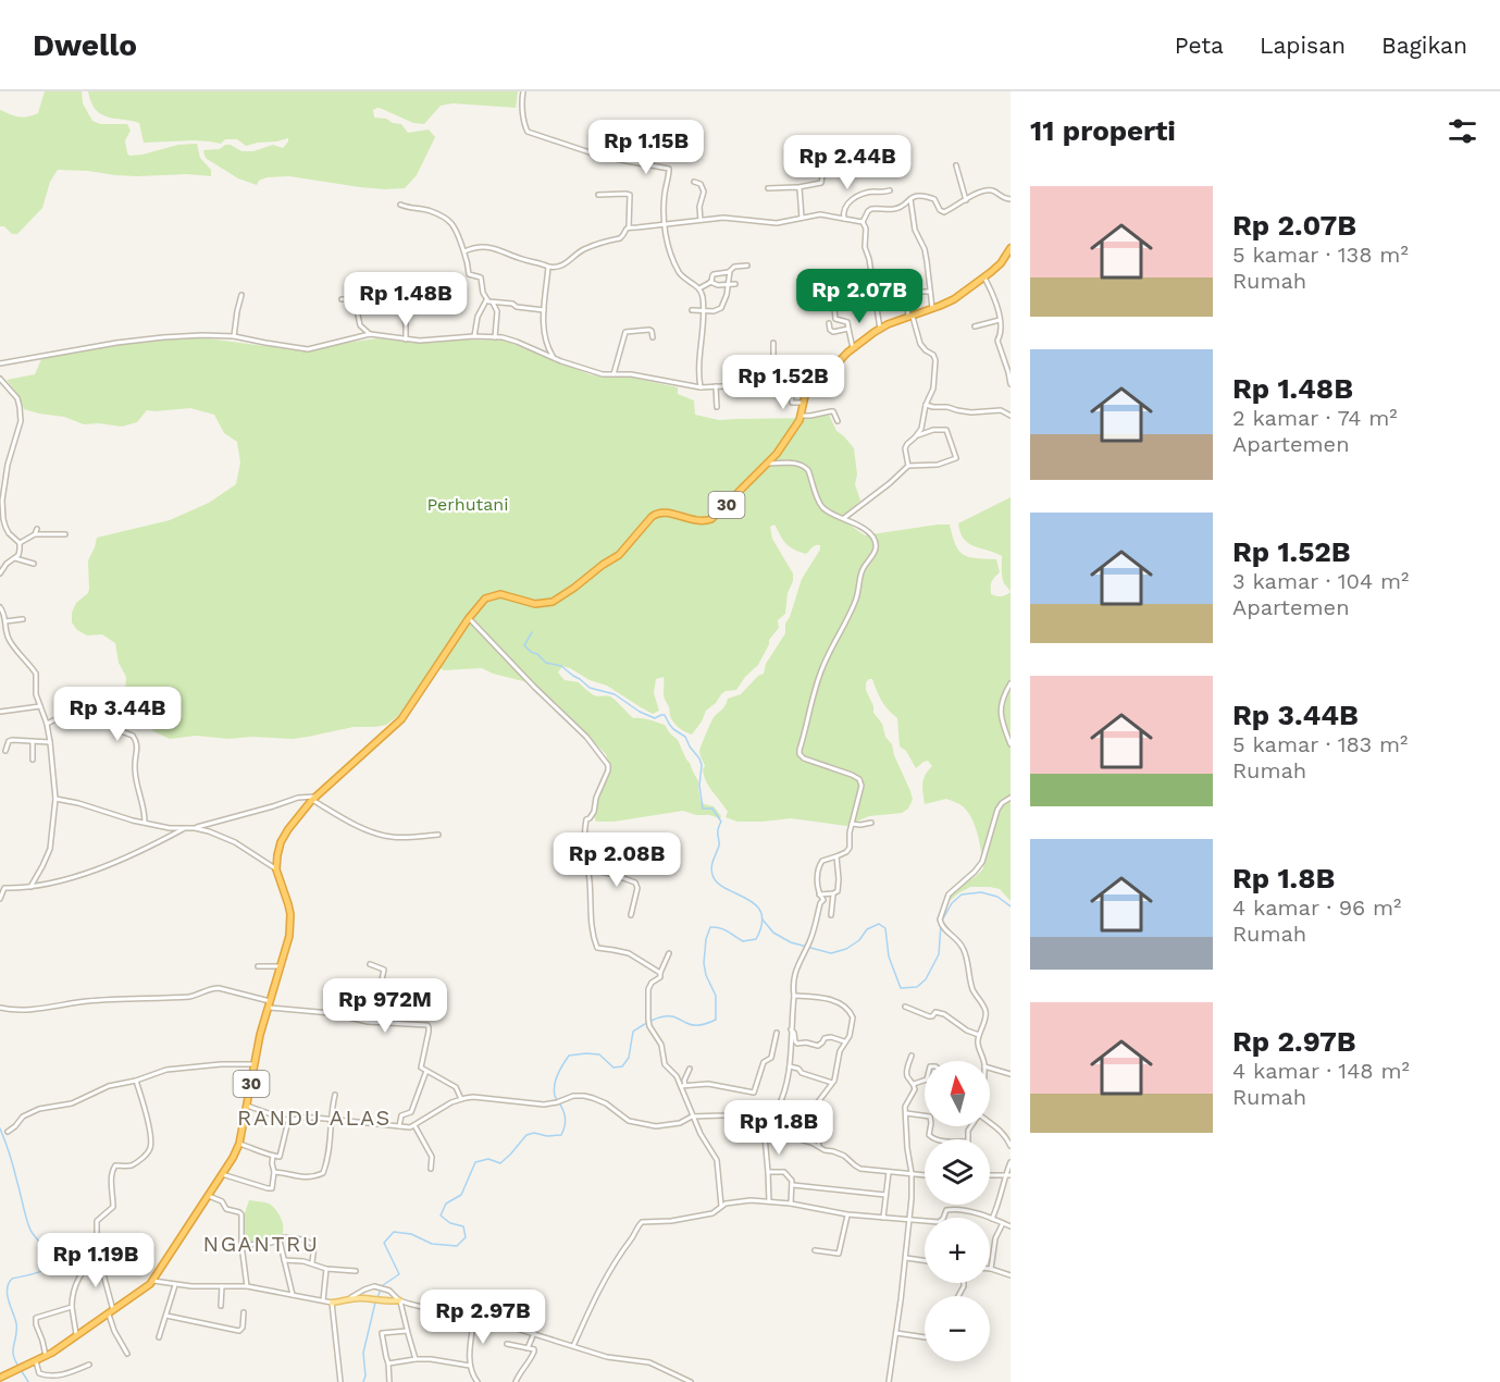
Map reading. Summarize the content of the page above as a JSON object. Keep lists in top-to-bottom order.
{
  "streets": {
    "highway": ["30"]
  },
  "districts": ["RANDU ALAS", "NGANTRU"],
  "parks": ["Perhutani"],
  "north": "top",
  "page": {
    "header": "Dwello",
    "nav": ["Peta", "Lapisan", "Bagikan"],
    "heading": "11 properti",
    "price": [
      "Rp 1.15B",
      "Rp 2.44B",
      "Rp 2.07B",
      "Rp 1.48B",
      "Rp 1.52B",
      "Rp 3.44B",
      "Rp 2.08B",
      "Rp 972M",
      "Rp 1.8B",
      "Rp 1.19B",
      "Rp 2.97B"
    ],
    "list": [
      {
        "name": "Rp 2.07B",
        "note": "5 kamar · 138 m² · Rumah"
      },
      {
        "name": "Rp 1.48B",
        "note": "2 kamar · 74 m² · Apartemen"
      },
      {
        "name": "Rp 1.52B",
        "note": "3 kamar · 104 m² · Apartemen"
      },
      {
        "name": "Rp 3.44B",
        "note": "5 kamar · 183 m² · Rumah"
      },
      {
        "name": "Rp 1.8B",
        "note": "4 kamar · 96 m² · Rumah"
      },
      {
        "name": "Rp 2.97B",
        "note": "4 kamar · 148 m² · Rumah"
      }
    ],
    "map_buttons": ["+", "−"]
  }
}
